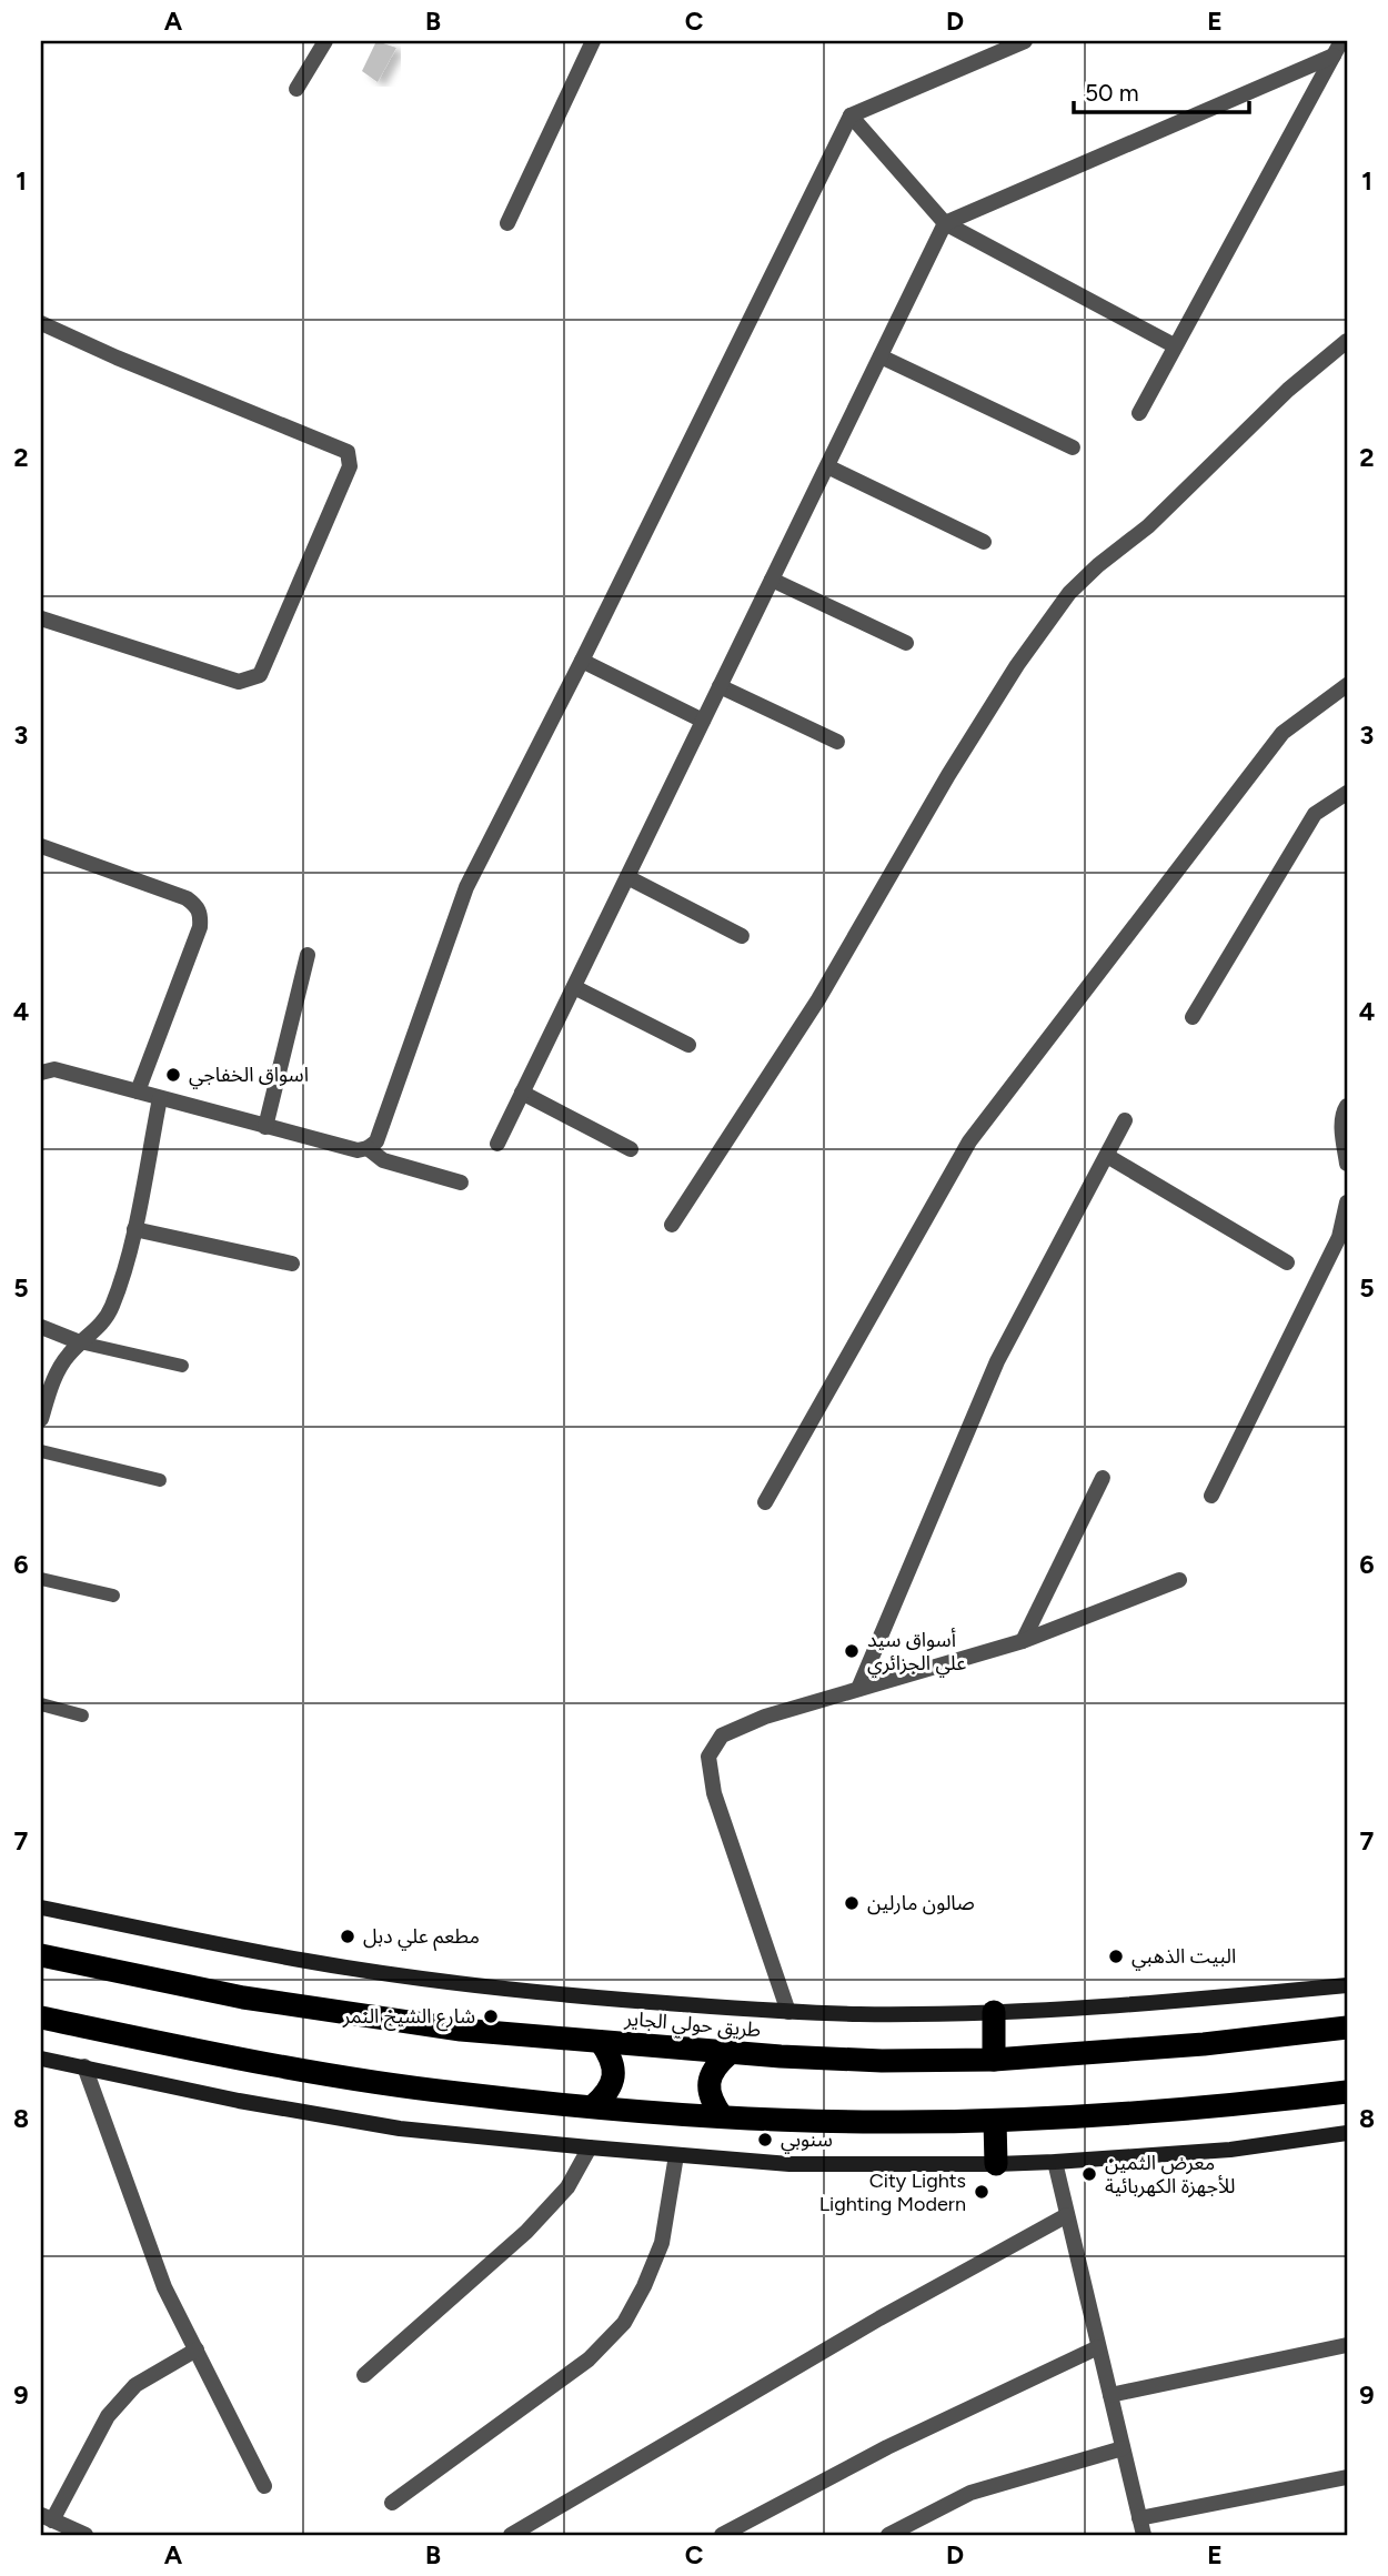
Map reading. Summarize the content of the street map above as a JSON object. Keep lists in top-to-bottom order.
{
  "streets": {
    "highway": ["طريق حولي الجاير"]
  },
  "places": [
    "اسواق الخفاجي",
    "أسواق سيد علي الجزائري",
    "صالون مارلين",
    "مطعم علي دبل",
    "البيت الذهبي",
    "شارع الشيخ النمر",
    "سنوبي",
    "معرض الثمين للأجهزة الكهربائية",
    "City Lights Lighting Modern"
  ],
  "scale_bar": "50 m",
  "grid": {
    "columns": [
      "A",
      "B",
      "C",
      "D",
      "E"
    ],
    "rows": [
      "1",
      "2",
      "3",
      "4",
      "5",
      "6",
      "7",
      "8",
      "9"
    ]
  }
}
